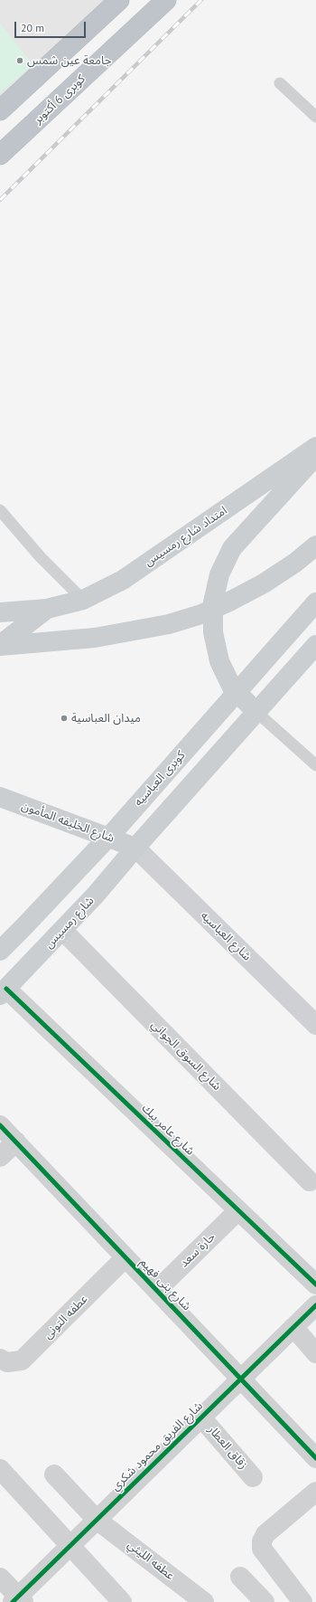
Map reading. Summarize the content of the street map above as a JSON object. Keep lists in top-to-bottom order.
{
  "streets": {
    "highway": ["كوبرى 6 أكتوبر"],
    "main road": [
      "امتداد شارع رمسيس",
      "كوبرى العباسيه",
      "شارع الخليفه المأمون",
      "شارع رمسيس",
      "شارع العباسيه"
    ],
    "street": [
      "شارع السوق الجواني",
      "شارع عامر بيك",
      "حارة سعد",
      "شارع بنى فهيم",
      "عطفه التونى",
      "شارع الفريق محمود شكري",
      "زقاق العطار",
      "عطفه الليثي"
    ]
  },
  "crossings": [
    ["شارع الخليفه المأمون", "شارع رمسيس"],
    ["شارع الخليفه المأمون", "شارع العباسيه"],
    ["شارع رمسيس", "شارع العباسيه"],
    ["شارع رمسيس", "شارع السوق الجواني"],
    ["شارع رمسيس", "شارع عامر بيك"],
    ["شارع عامر بيك", "حارة سعد"],
    ["حارة سعد", "شارع بنى فهيم"],
    ["شارع بنى فهيم", "عطفه التونى"],
    ["شارع بنى فهيم", "شارع الفريق محمود شكري"],
    ["شارع الفريق محمود شكري", "زقاق العطار"],
    ["شارع الفريق محمود شكري", "عطفه الليثي"]
  ],
  "places": ["جامعة عين شمس", "ميدان العباسية"],
  "scale_bar": "20 m"
}
